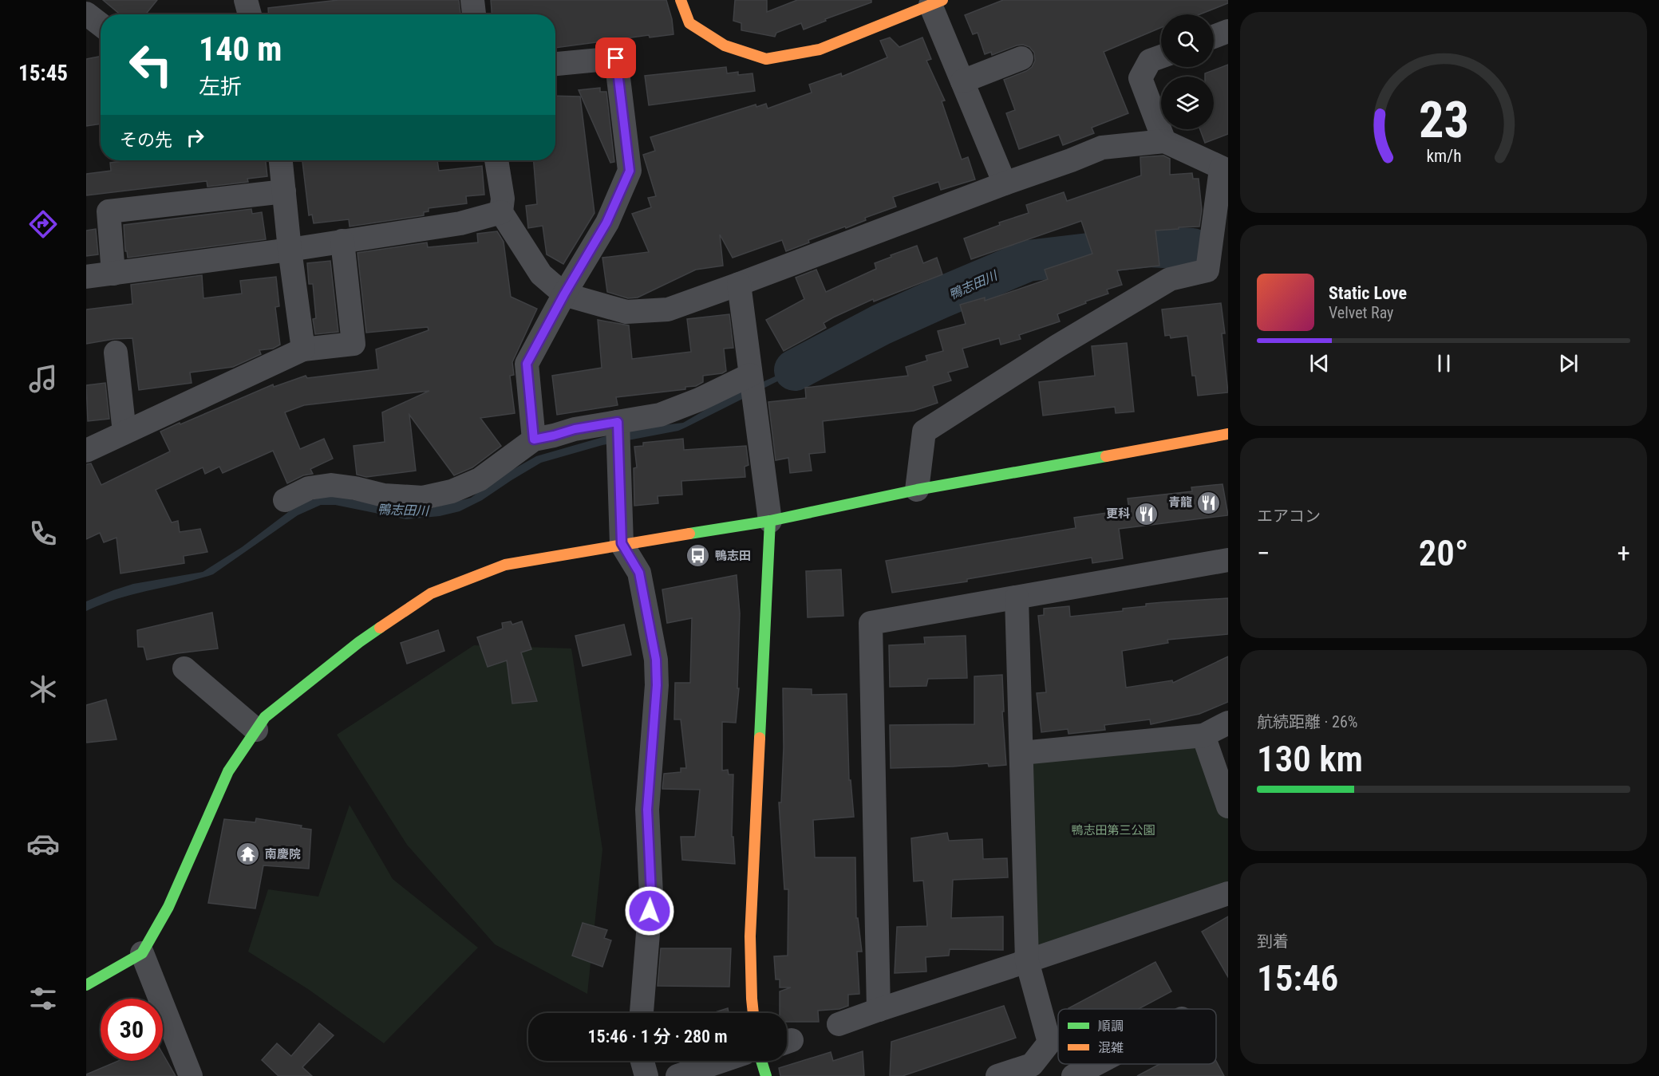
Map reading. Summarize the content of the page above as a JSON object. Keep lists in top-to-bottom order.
{
  "water": ["鴨志田川"],
  "parks": ["鴨志田第三公園"],
  "places": {
    "restaurant": ["青龍", "更科"],
    "bus stop": ["鴨志田"],
    "temple": ["南慶院"]
  },
  "legend": ["順調", "混雑"],
  "page": {
    "tabs": "15:45",
    "turn": ["140 m", "左折"],
    "then": "その先",
    "song": ["Static Love", "Velvet Ray"],
    "tile": [
      "エアコン",
      ["航続距離 · 26%", "130 km"],
      ["到着", "15:46"]
    ],
    "heat": ["−", "20°", "+"],
    "limit": "30",
    "trip": "15:46 · 1 分 · 280 m",
    "gauge": ["23", "km/h"]
  }
}
